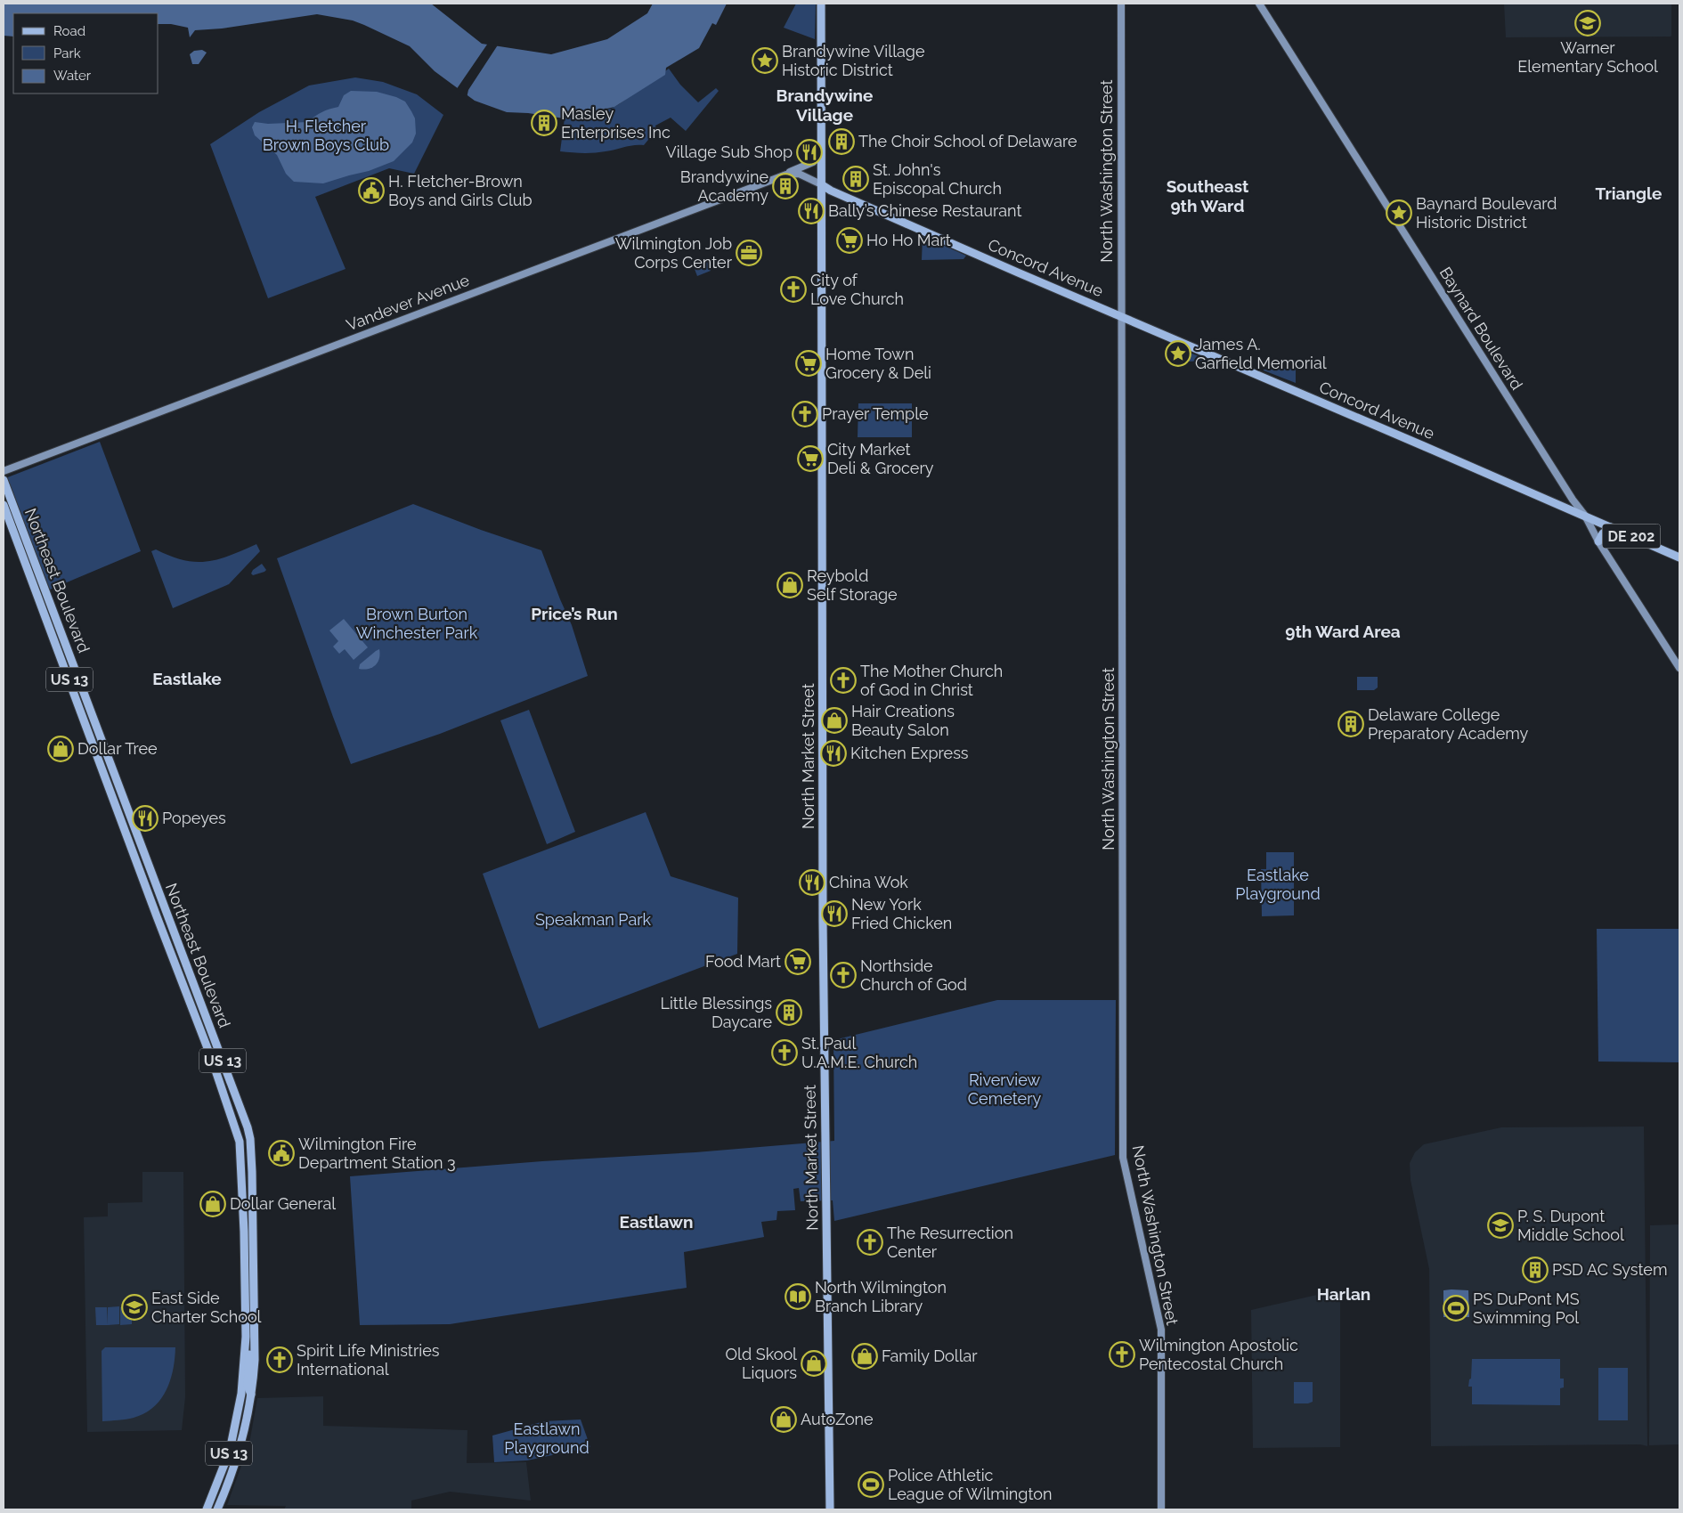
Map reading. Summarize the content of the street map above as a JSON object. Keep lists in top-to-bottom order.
{
  "streets": {
    "main road": [
      "North Washington Street",
      "Concord Avenue",
      "Vandever Avenue",
      "Baynard Boulevard",
      "DE 202",
      "Northeast Boulevard",
      "US 13",
      "North Market Street"
    ]
  },
  "crossings": [
    ["North Washington Street", "Concord Avenue"],
    ["Concord Avenue", "Vandever Avenue"],
    ["Concord Avenue", "Baynard Boulevard"],
    ["Concord Avenue", "North Market Street"],
    ["Vandever Avenue", "North Market Street"],
    ["Northeast Boulevard", "US 13"]
  ],
  "districts": [
    "Brandywine Village",
    "Southeast 9th Ward",
    "Triangle",
    "Price’s Run",
    "9th Ward Area",
    "Eastlake",
    "Eastlawn",
    "Harlan"
  ],
  "parks": [
    "H. Fletcher Brown Boys Club",
    "Brown Burton Winchester Park",
    "Eastlake Playground",
    "Speakman Park",
    "Riverview Cemetery",
    "Eastlawn Playground"
  ],
  "places": {
    "school or university": ["Warner Elementary School", "P. S. Dupont Middle School", "East Side Charter School"],
    "place": ["Brandywine Village Historic District", "Baynard Boulevard Historic District", "James A. Garfield Memorial"],
    "building": [
      "Masley Enterprises Inc",
      "The Choir School of Delaware",
      "St. John's Episcopal Church",
      "Brandywine Academy",
      "Delaware College Preparatory Academy",
      "Little Blessings Daycare",
      "PSD AC System"
    ],
    "restaurant": [
      "Village Sub Shop",
      "Bally’s Chinese Restaurant",
      "Kitchen Express",
      "Popeyes",
      "China Wok",
      "New York Fried Chicken"
    ],
    "public building": ["H. Fletcher-Brown Boys and Girls Club", "Wilmington Fire Department Station 3"],
    "supermarket": [
      "Ho Ho Mart",
      "Home Town Grocery & Deli",
      "City Market Deli & Grocery",
      "Food Mart"
    ],
    "office": ["Wilmington Job Corps Center"],
    "church": [
      "City of Love Church",
      "Prayer Temple",
      "The Mother Church of God in Christ",
      "Northside Church of God",
      "St. Paul U.A.M.E. Church",
      "The Resurrection Center",
      "Wilmington Apostolic Pentecostal Church",
      "Spirit Life Ministries International"
    ],
    "shop": [
      "Reybold Self Storage",
      "Hair Creations Beauty Salon",
      "Dollar Tree",
      "Dollar General",
      "Family Dollar",
      "Old Skool Liquors",
      "AutoZone"
    ],
    "library": ["North Wilmington Branch Library"],
    "sports": ["PS DuPont MS Swimming Pol", "Police Athletic League of Wilmington"]
  },
  "legend": ["Road", "Park", "Water"]
}
